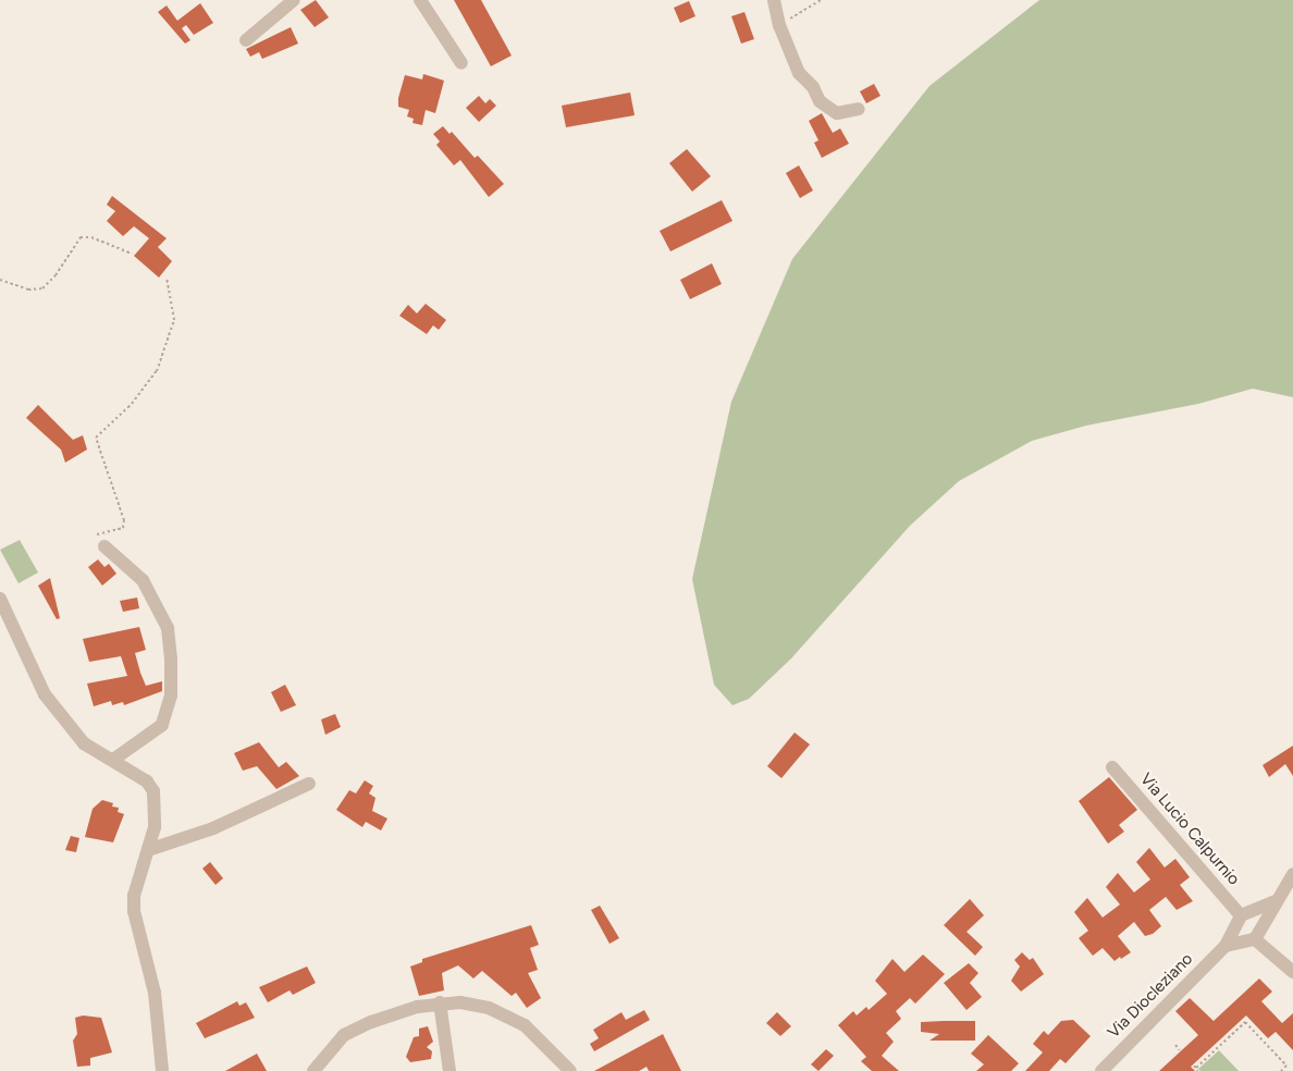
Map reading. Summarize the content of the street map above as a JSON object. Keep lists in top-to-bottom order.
{
  "streets": {
    "street": ["Via Lucio Calpurnio", "Via Diocleziano"]
  },
  "crossings": [
    ["Via Lucio Calpurnio", "Via Diocleziano"]
  ]
}
